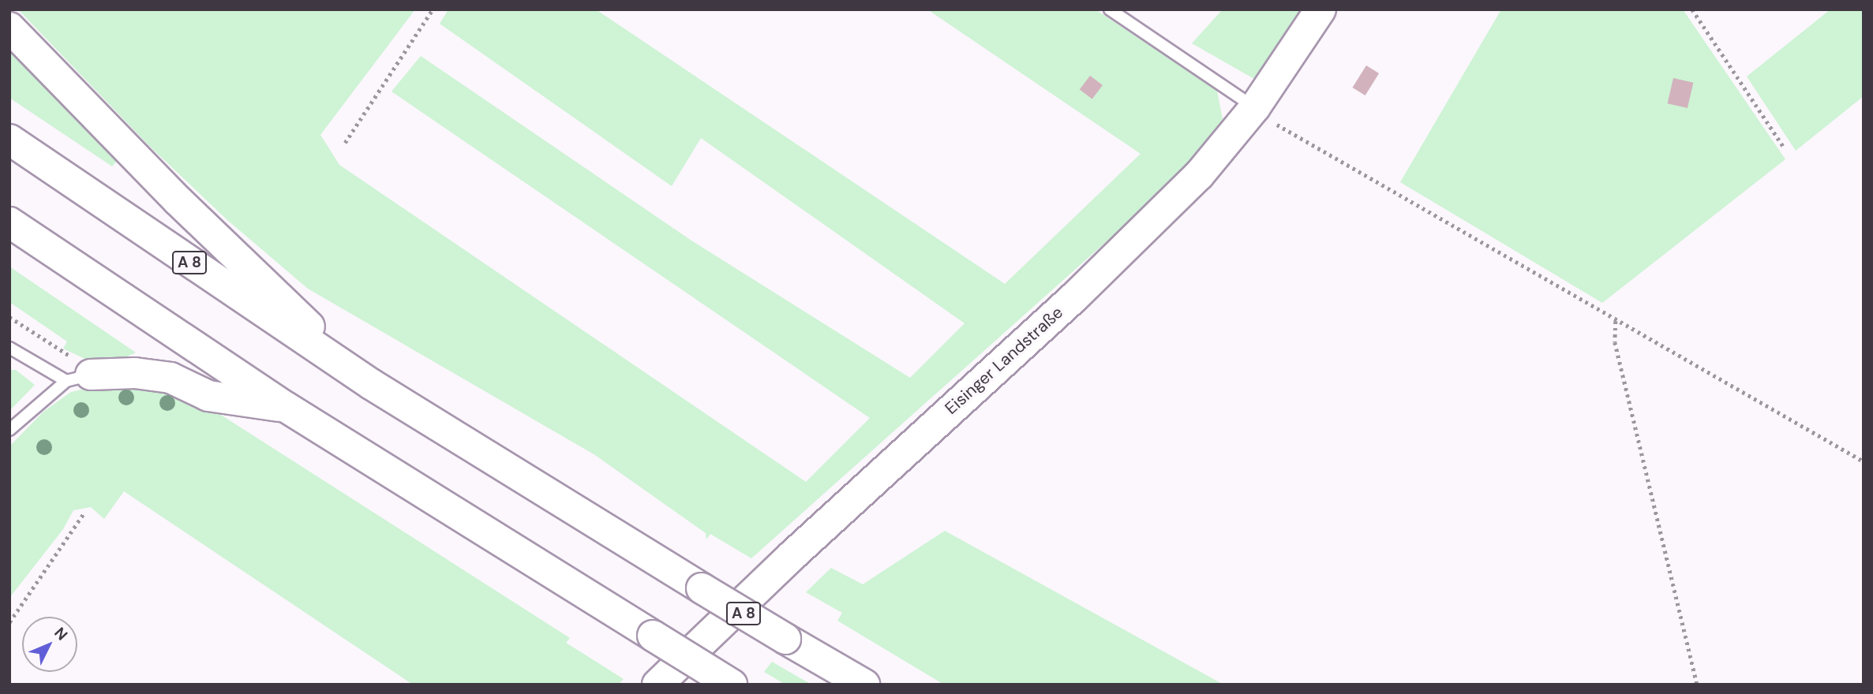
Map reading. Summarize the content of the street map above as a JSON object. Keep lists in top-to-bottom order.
{
  "streets": {
    "main road": ["A 8", "Eisinger Landstraße"]
  },
  "north": "top right"
}
